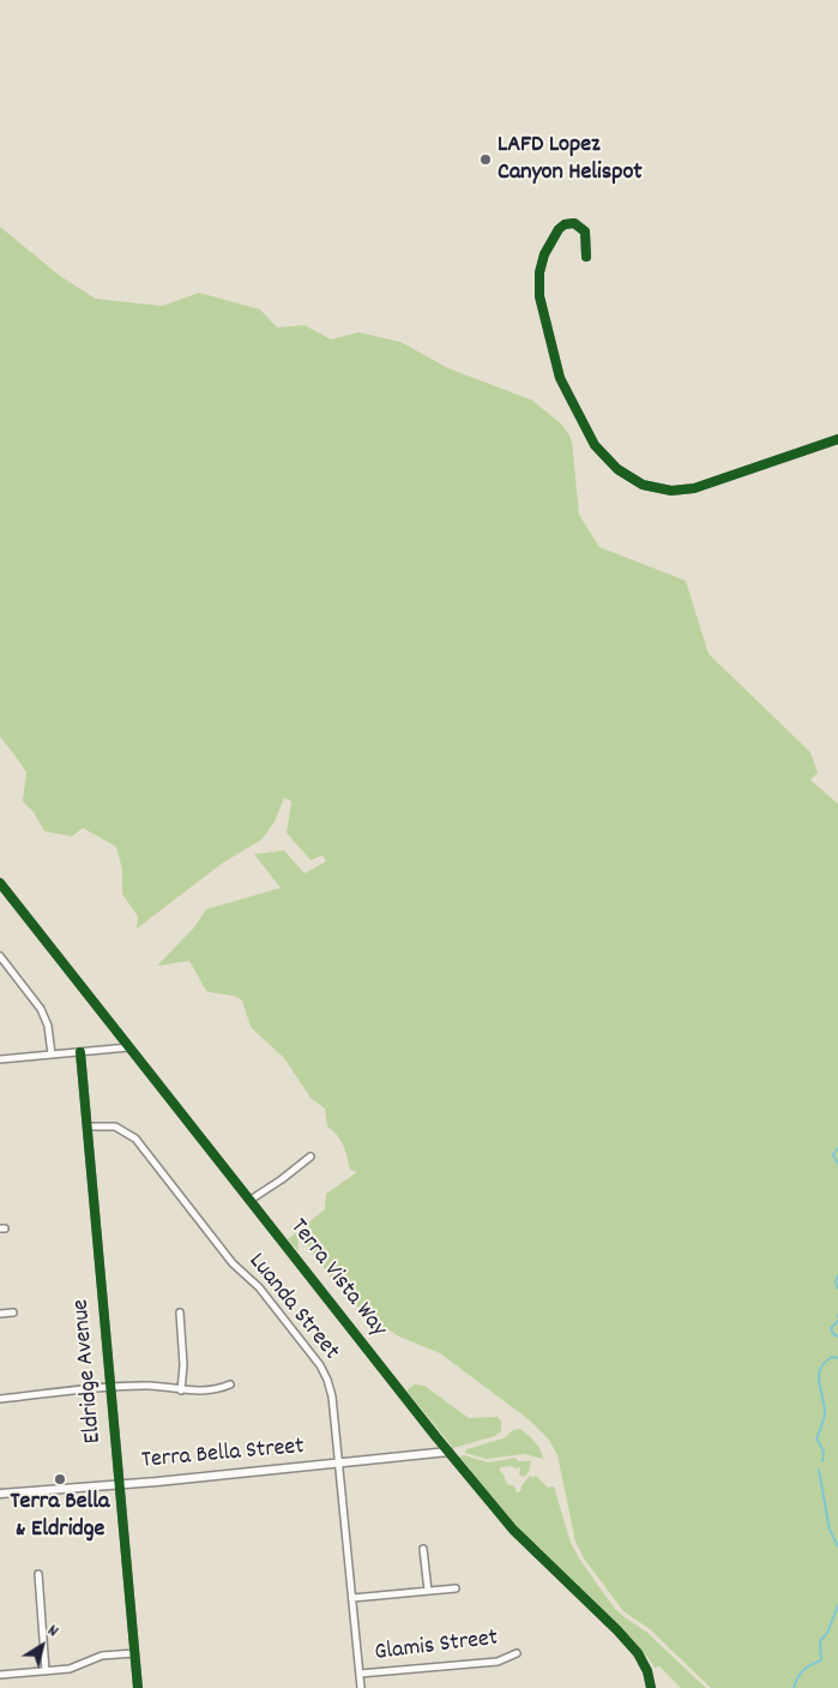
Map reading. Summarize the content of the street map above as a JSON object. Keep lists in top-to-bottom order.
{
  "streets": {
    "street": [
      "Terra Vista Way",
      "Luanda Street",
      "Eldridge Avenue",
      "Terra Bella Street",
      "Glamis Street"
    ]
  },
  "crossings": [
    ["Terra Vista Way", "Terra Bella Street"],
    ["Luanda Street", "Eldridge Avenue"],
    ["Luanda Street", "Terra Bella Street"],
    ["Luanda Street", "Glamis Street"],
    ["Eldridge Avenue", "Terra Bella Street"]
  ],
  "places": ["LAFD Lopez Canyon Helispot", "Terra Bella & Eldridge"],
  "north": "top right"
}
